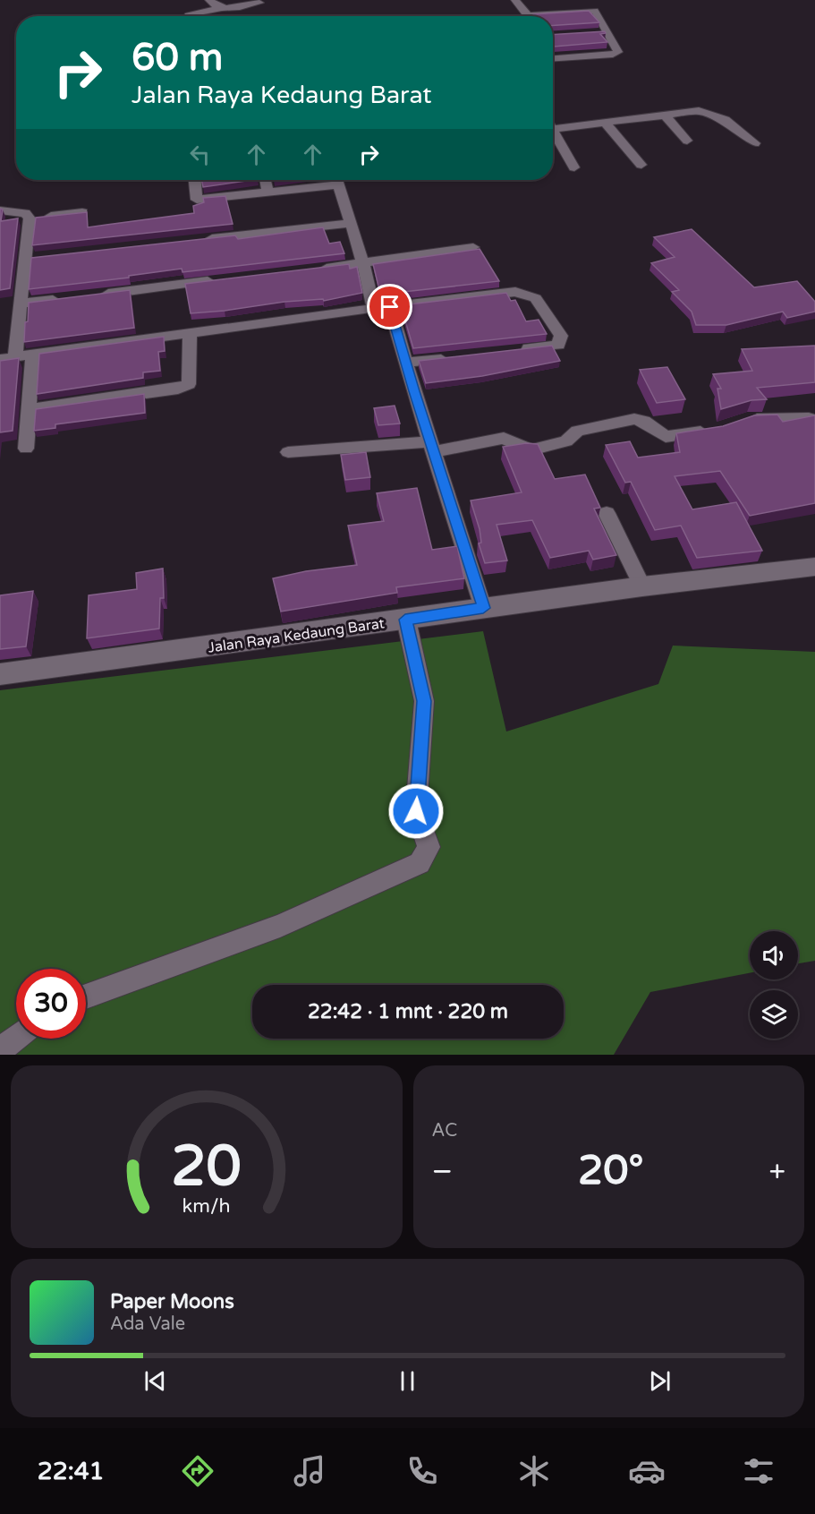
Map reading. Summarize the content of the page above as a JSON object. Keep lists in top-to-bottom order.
{
  "streets": {
    "street": ["Jalan Raya Kedaung Barat"]
  },
  "page": {
    "turn": ["60 m", "Jalan Raya Kedaung Barat"],
    "limit": "30",
    "trip": "22:42 · 1 mnt · 220 m",
    "tile": "AC",
    "heat": ["−", "20°", "+"],
    "song": ["Paper Moons", "Ada Vale"],
    "tabs": "22:41",
    "gauge": ["20", "km/h"]
  }
}
